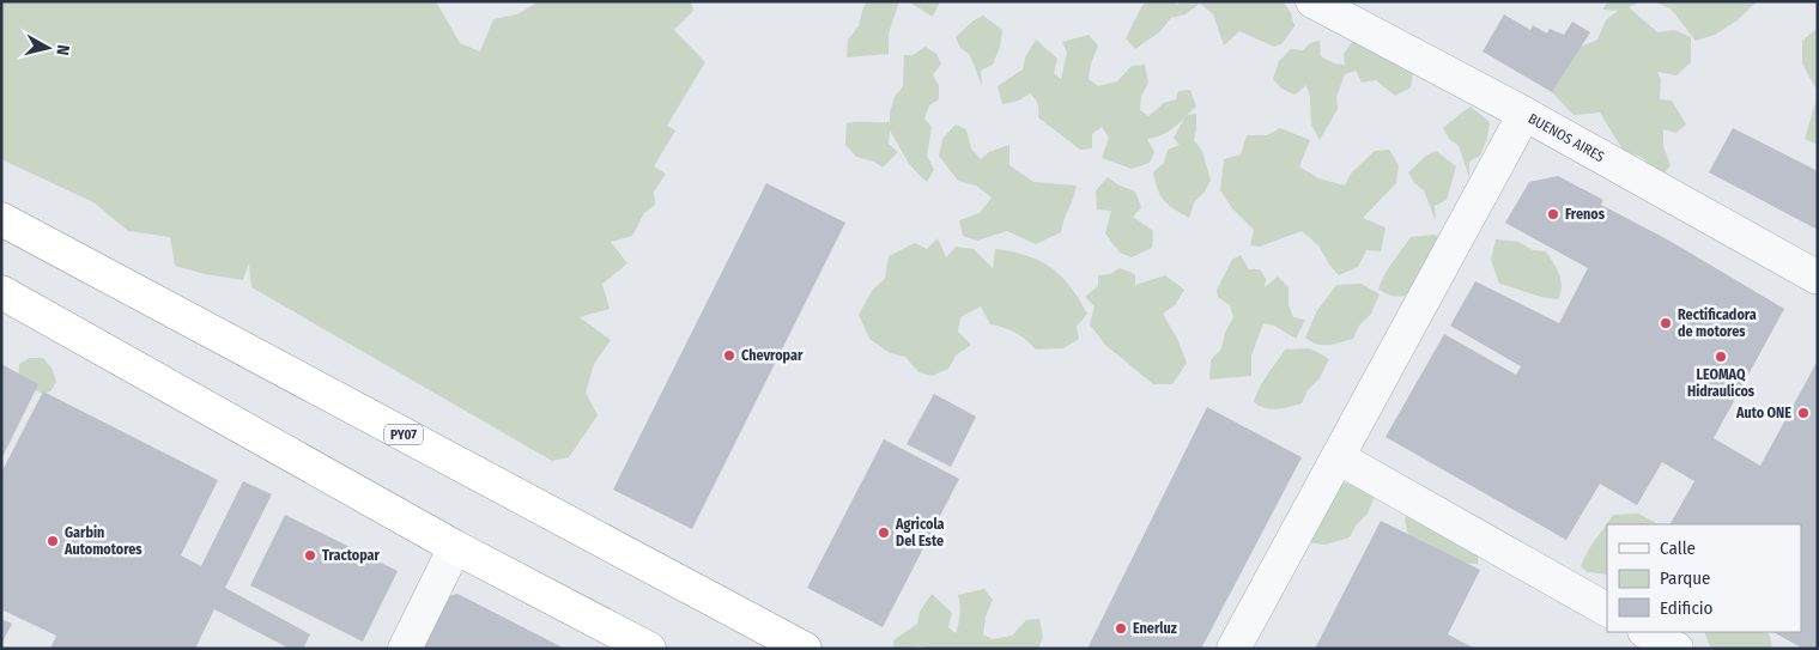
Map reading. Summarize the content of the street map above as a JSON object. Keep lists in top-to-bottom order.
{
  "streets": {
    "highway": ["PY07"],
    "street": ["BUENOS AIRES"]
  },
  "places": [
    "Frenos",
    "Rectificadora de motores",
    "Chevropar",
    "LEOMAQ Hidraulicos",
    "Auto ONE",
    "Agricola Del Este",
    "Garbin Automotores",
    "Tractopar",
    "Enerluz"
  ],
  "legend": ["Calle", "Parque", "Edificio"],
  "north": "right"
}
